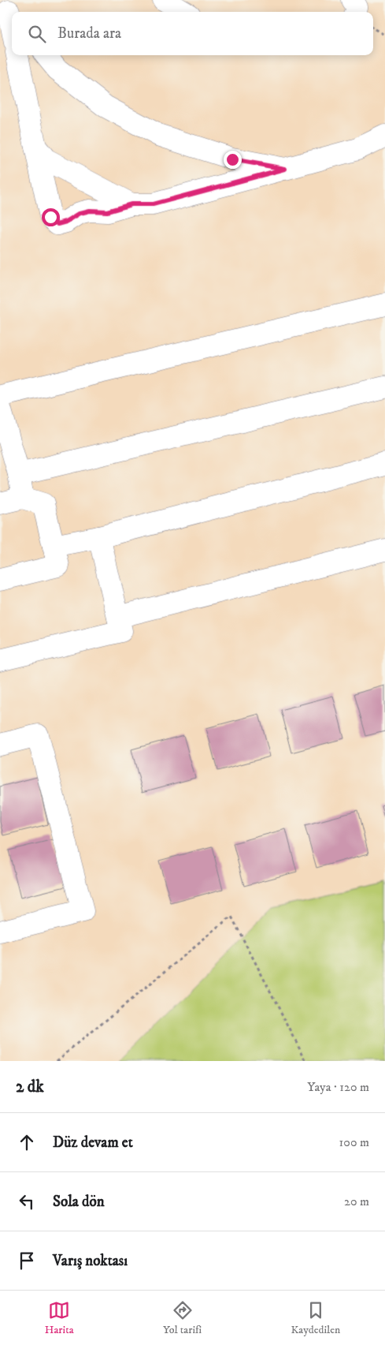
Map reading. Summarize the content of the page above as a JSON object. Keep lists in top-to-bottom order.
{
  "page": {
    "search": "Burada ara",
    "heading": ["2 dk", "Yaya · 120 m"],
    "list": [
      ["Düz devam et", "100 m"],
      ["Sola dön", "20 m"],
      "Varış noktası"
    ],
    "nav": ["Harita", "Yol tarifi", "Kaydedilen"]
  }
}
